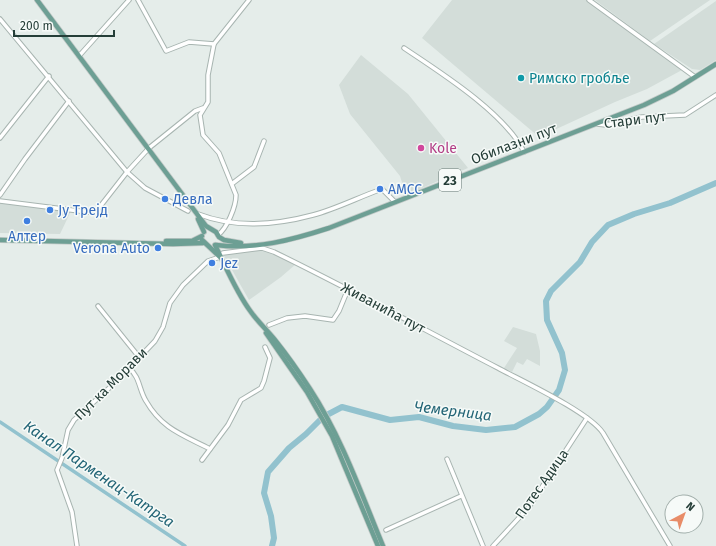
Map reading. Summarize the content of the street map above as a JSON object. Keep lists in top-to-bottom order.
{
  "streets": {
    "main road": ["Обилазни пут", "23"],
    "street": [
      "Стари пут",
      "Живанића пут",
      "Пут ка Морави",
      "Потес Адица"
    ]
  },
  "crossings": [
    ["Стари пут", "Обилазни пут"],
    ["Обилазни пут", "23"],
    ["Обилазни пут", "Живанића пут"],
    ["23", "Живанића пут"],
    ["Живанића пут", "Пут ка Морави"],
    ["Живанића пут", "Потес Адица"]
  ],
  "water": ["Чемерница", "Канал Парменац-Катрга"],
  "places": [
    "Римско гробље",
    "Kole",
    "АМСС",
    "Девла",
    "Ју Трејд",
    "Алтер",
    "Verona Auto",
    "Jez"
  ],
  "scale_bar": "200 m",
  "north": "top right"
}
